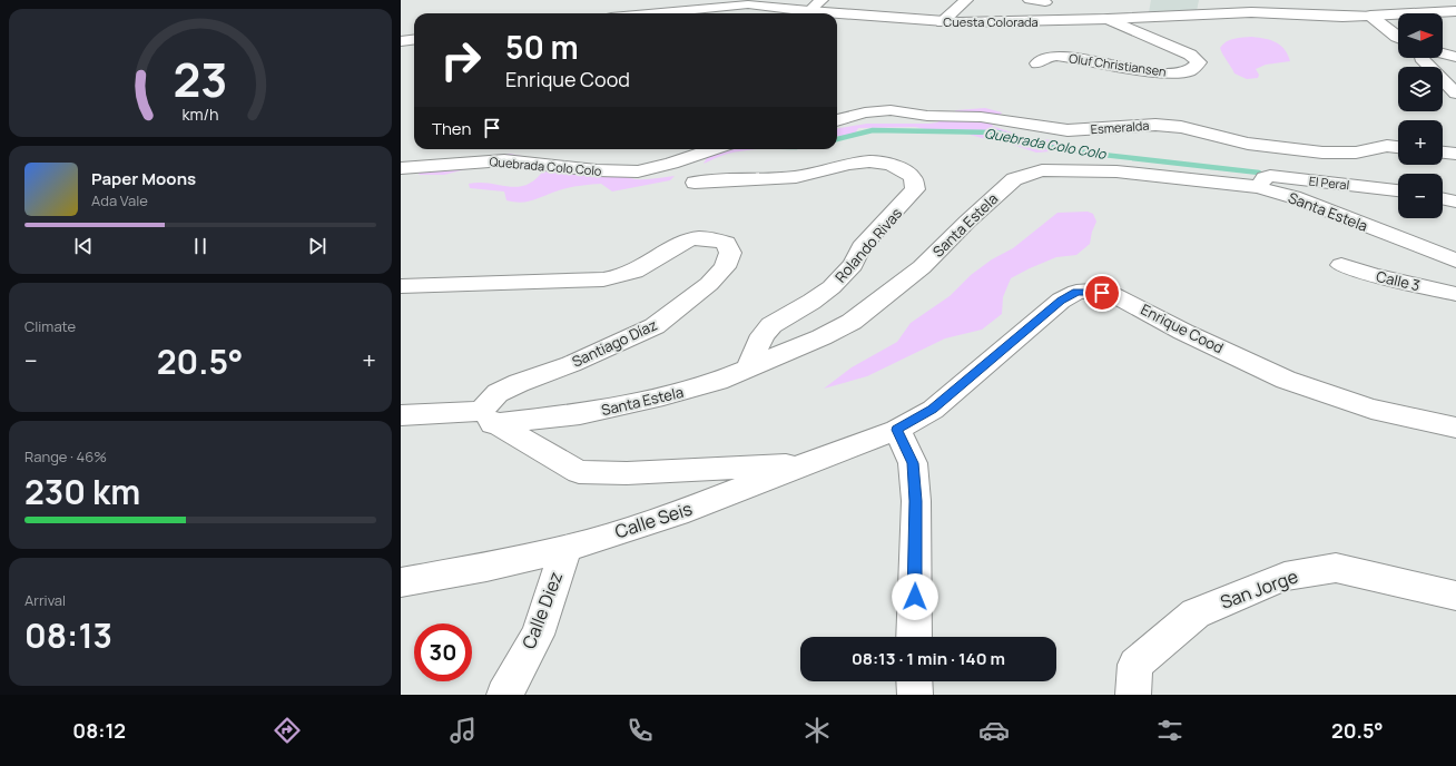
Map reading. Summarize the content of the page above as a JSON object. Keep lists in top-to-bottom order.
{
  "streets": {
    "street": [
      "Cuesta Colorada",
      "Oluf Christiansen",
      "Esmeralda",
      "Quebrada Colo Colo",
      "El Peral",
      "Santa Estela",
      "Rolando Rivas",
      "Calle 3",
      "Enrique Cood",
      "Santiago Díaz",
      "Calle Seis",
      "San Jorge",
      "Calle Diez"
    ]
  },
  "crossings": [
    ["Cuesta Colorada", "Oluf Christiansen"],
    ["El Peral", "Santa Estela"],
    ["Santa Estela", "Rolando Rivas"],
    ["Santa Estela", "Santiago Díaz"],
    ["Enrique Cood", "Calle Seis"],
    ["Calle Seis", "Calle Diez"]
  ],
  "water": ["Quebrada Colo Colo"],
  "north": "right",
  "page": {
    "map_buttons": ["+", "−"],
    "turn": ["50 m", "Enrique Cood"],
    "then": "Then",
    "song": ["Paper Moons", "Ada Vale"],
    "tile": [
      "Climate",
      ["Range · 46%", "230 km"],
      ["Arrival", "08:13"]
    ],
    "heat": ["−", "20.5°", "+"],
    "limit": "30",
    "trip": "08:13 · 1 min · 140 m",
    "tabs": ["08:12", "20.5°"],
    "gauge": ["23", "km/h"]
  }
}
